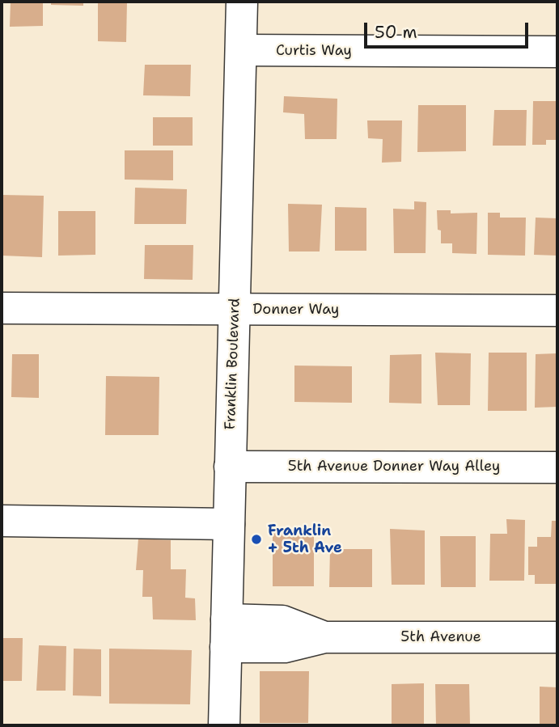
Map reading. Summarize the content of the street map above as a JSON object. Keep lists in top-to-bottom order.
{
  "streets": {
    "street": [
      "Curtis Way",
      "Donner Way",
      "Franklin Boulevard",
      "5th Avenue Donner Way Alley",
      "5th Avenue"
    ]
  },
  "crossings": [
    ["Curtis Way", "Franklin Boulevard"],
    ["Donner Way", "Franklin Boulevard"],
    ["Franklin Boulevard", "5th Avenue Donner Way Alley"],
    ["Franklin Boulevard", "5th Avenue"]
  ],
  "places": ["Franklin + 5th Ave"],
  "scale_bar": "50 m"
}
